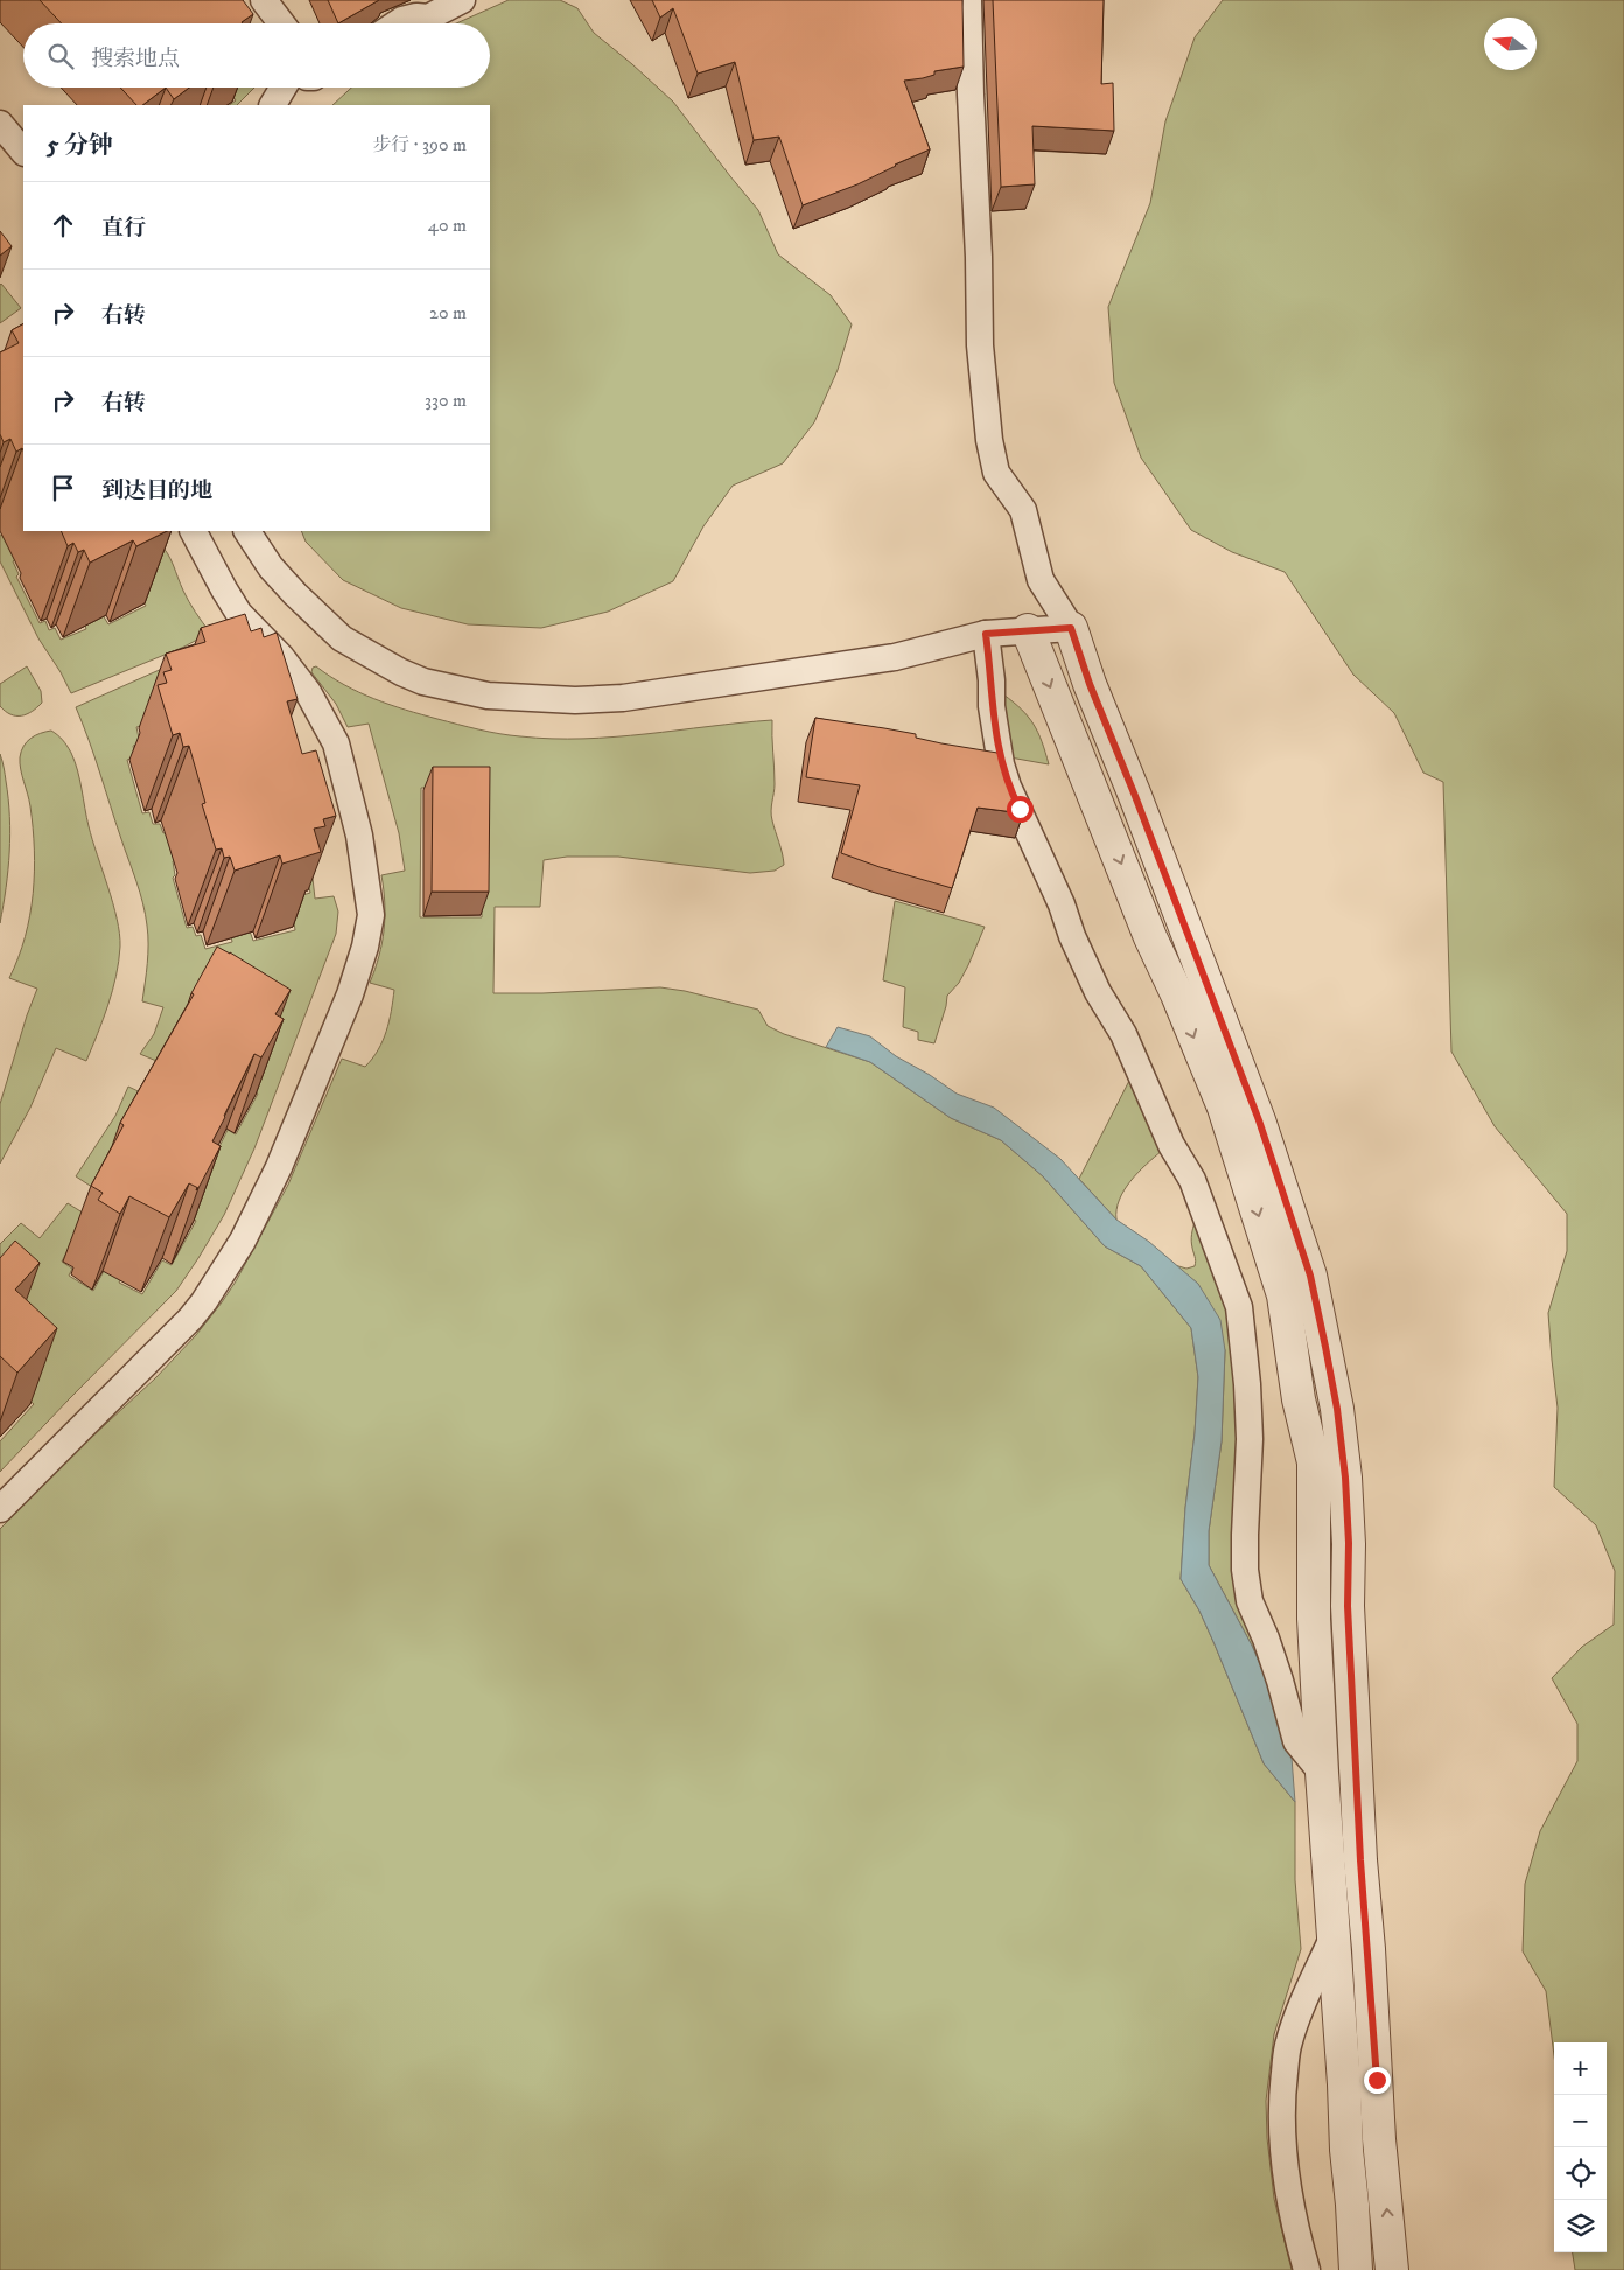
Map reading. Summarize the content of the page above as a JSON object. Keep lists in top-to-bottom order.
{
  "north": "left",
  "page": {
    "search": "搜索地点",
    "heading": ["5 分钟", "步行 · 390 m"],
    "list": [
      ["直行", "40 m"],
      ["右转", "20 m"],
      ["右转", "330 m"],
      "到达目的地"
    ],
    "map_buttons": ["+", "−"]
  }
}
